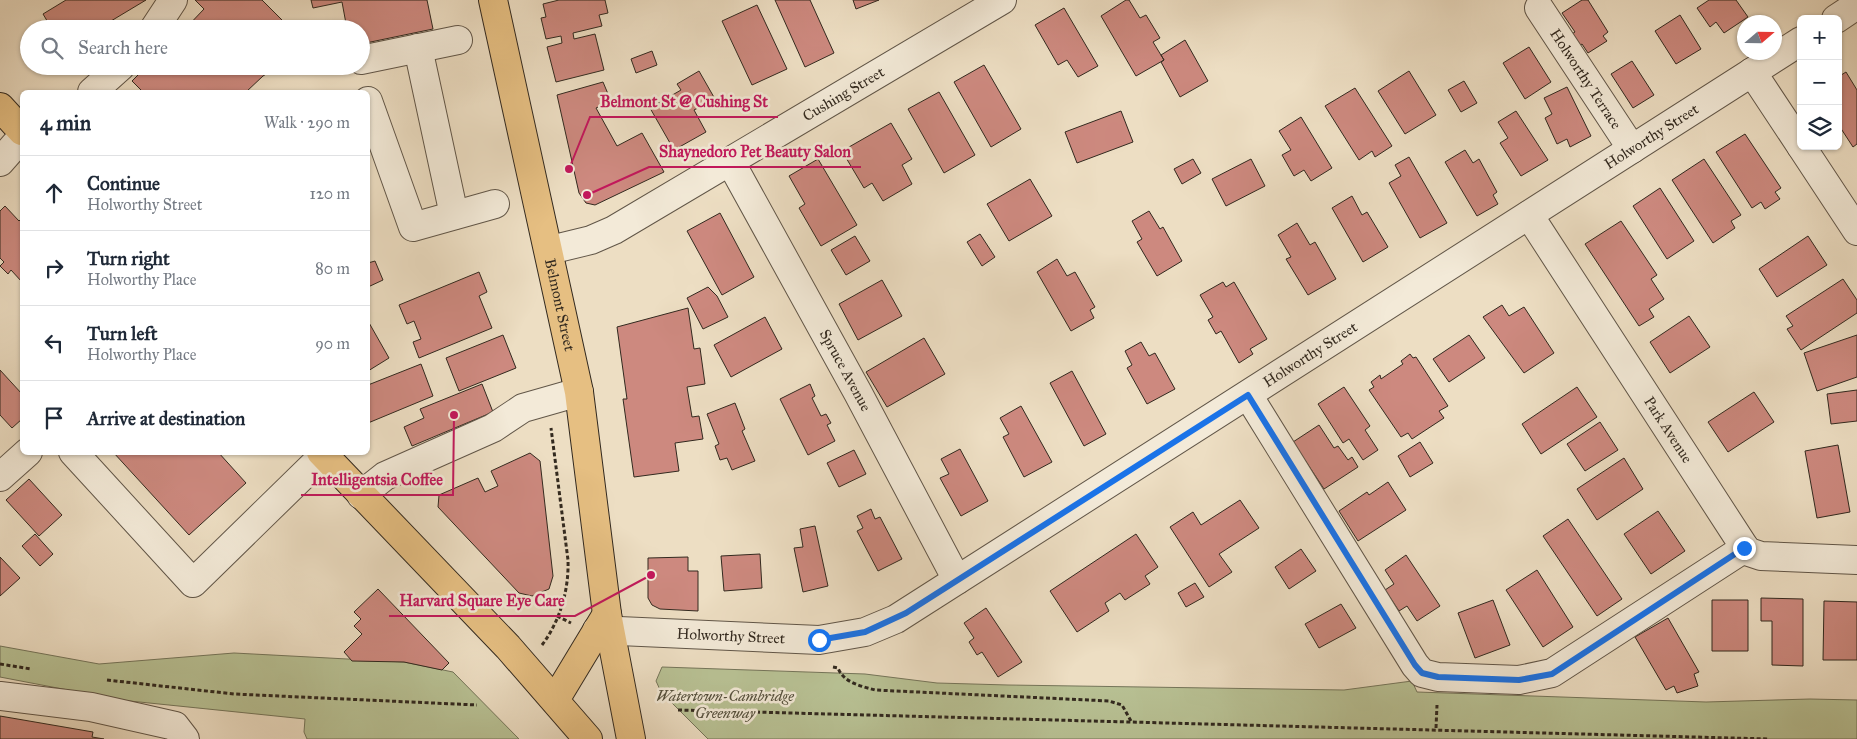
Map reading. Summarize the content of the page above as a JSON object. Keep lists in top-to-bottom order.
{
  "streets": {
    "main road": ["Belmont Street"],
    "street": [
      "Holworthy Terrace",
      "Cushing Street",
      "Holworthy Street",
      "Spruce Avenue",
      "Park Avenue"
    ]
  },
  "crossings": [
    ["Holworthy Terrace", "Holworthy Street"],
    ["Cushing Street", "Belmont Street"],
    ["Cushing Street", "Spruce Avenue"],
    ["Holworthy Street", "Belmont Street"],
    ["Holworthy Street", "Spruce Avenue"],
    ["Holworthy Street", "Park Avenue"]
  ],
  "parks": ["Watertown-Cambridge Greenway"],
  "places": [
    "Belmont St @ Cushing St",
    "Shaynedoro Pet Beauty Salon",
    "Intelligentsia Coffee",
    "Harvard Square Eye Care"
  ],
  "north": "right",
  "page": {
    "map_buttons": ["+", "−"],
    "search": "Search here",
    "heading": ["4 min", "Walk · 290 m"],
    "list": [
      ["Continue", "Holworthy Street", "120 m"],
      ["Turn right", "Holworthy Place", "80 m"],
      ["Turn left", "Holworthy Place", "90 m"],
      "Arrive at destination"
    ]
  }
}
